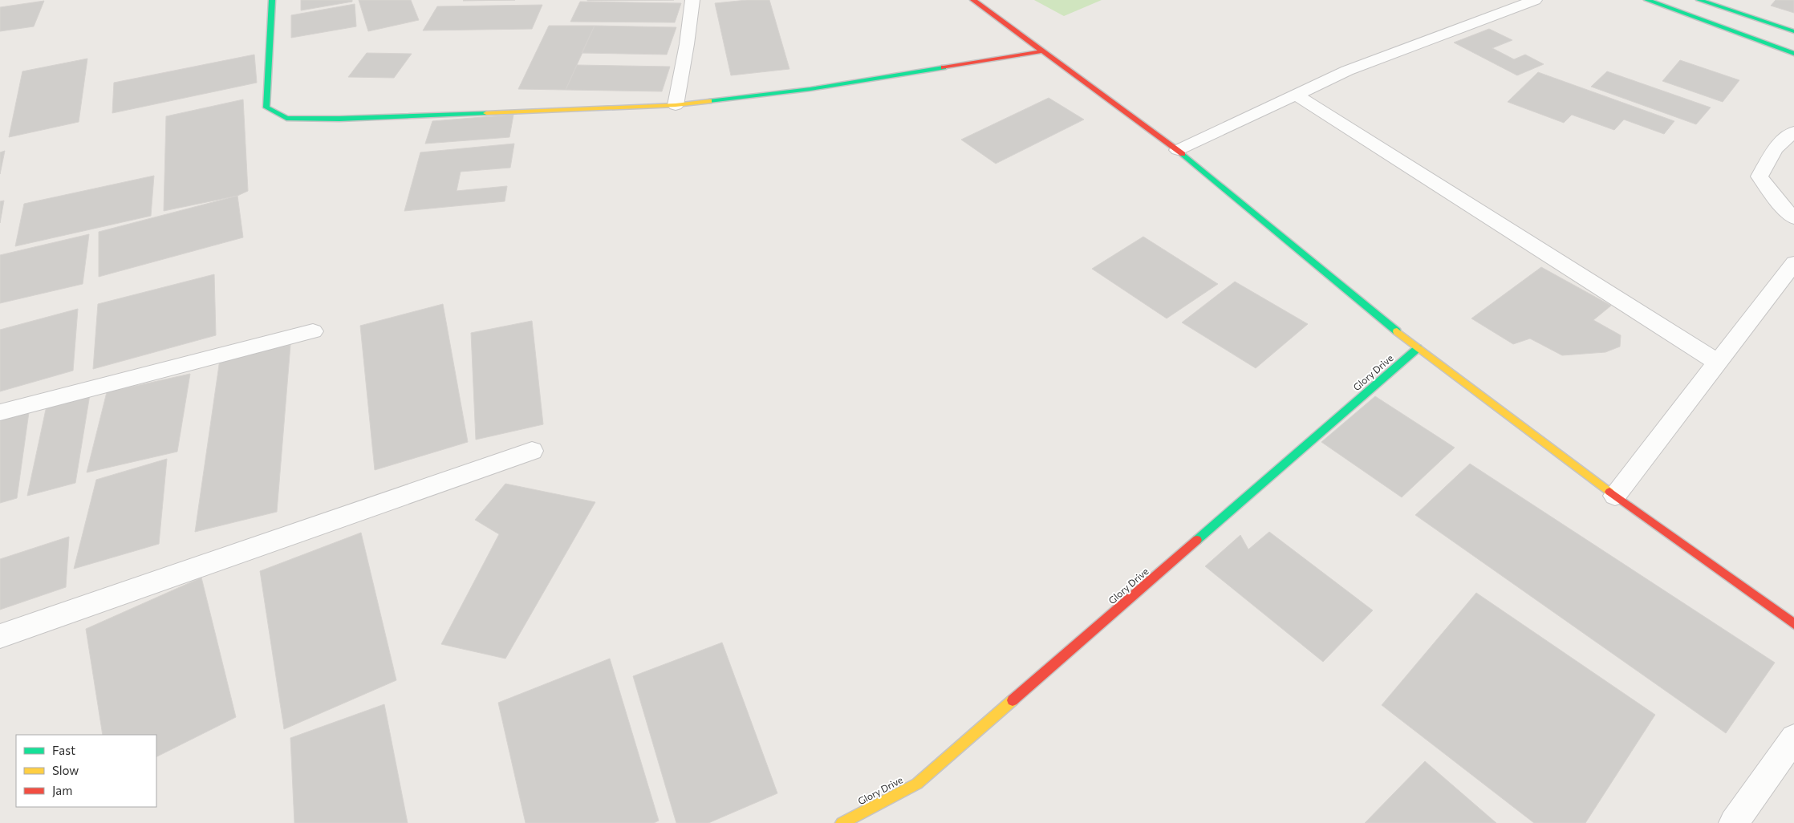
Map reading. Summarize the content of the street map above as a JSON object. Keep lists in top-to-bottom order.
{
  "streets": {
    "street": ["Glory Drive"]
  },
  "legend": ["Fast", "Slow", "Jam"]
}
